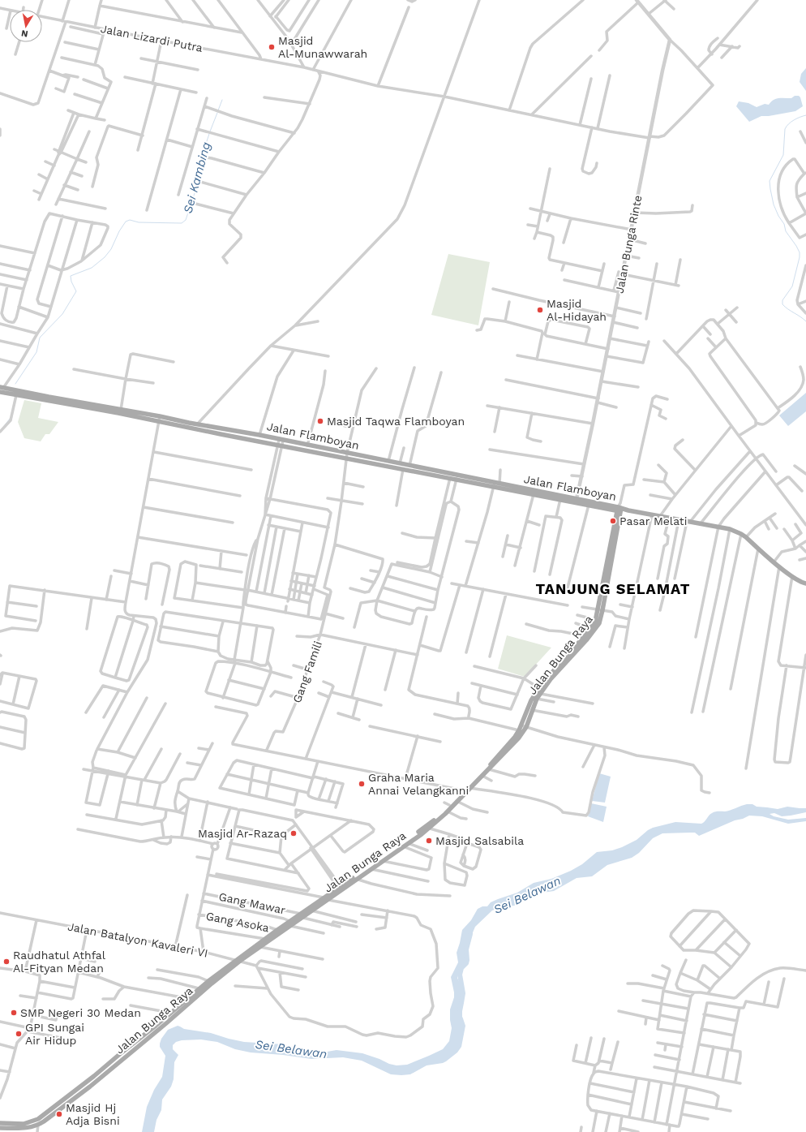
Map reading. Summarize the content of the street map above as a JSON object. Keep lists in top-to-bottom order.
{
  "streets": {
    "main road": ["Jalan Flamboyan", "Jalan Bunga Raya"],
    "street": [
      "Jalan Lizardi Putra",
      "Jalan Bunga Rinte",
      "Gang Famili",
      "Gang Mawar",
      "Gang Asoka",
      "Jalan Batalyon Kavaleri VI"
    ]
  },
  "crossings": [
    ["Jalan Lizardi Putra", "Jalan Bunga Rinte"],
    ["Jalan Bunga Rinte", "Jalan Flamboyan"],
    ["Jalan Flamboyan", "Jalan Bunga Raya"],
    ["Jalan Bunga Raya", "Gang Mawar"],
    ["Jalan Bunga Raya", "Gang Asoka"],
    ["Jalan Bunga Raya", "Jalan Batalyon Kavaleri VI"],
    ["Gang Asoka", "Jalan Batalyon Kavaleri VI"]
  ],
  "districts": ["TANJUNG SELAMAT"],
  "water": ["Sei Kambing", "Sei Belawan"],
  "places": [
    "Masjid Al-Munawwarah",
    "Masjid Al-Hidayah",
    "Masjid Taqwa Flamboyan",
    "Pasar Melati",
    "Graha Maria Annai Velangkanni",
    "Masjid Ar-Razaq",
    "Masjid Salsabila",
    "Raudhatul Athfal Al-Fityan Medan",
    "SMP Negeri 30 Medan",
    "GPI Sungai Air Hidup",
    "Masjid Hj Adja Bisni"
  ],
  "north": "bottom"
}
